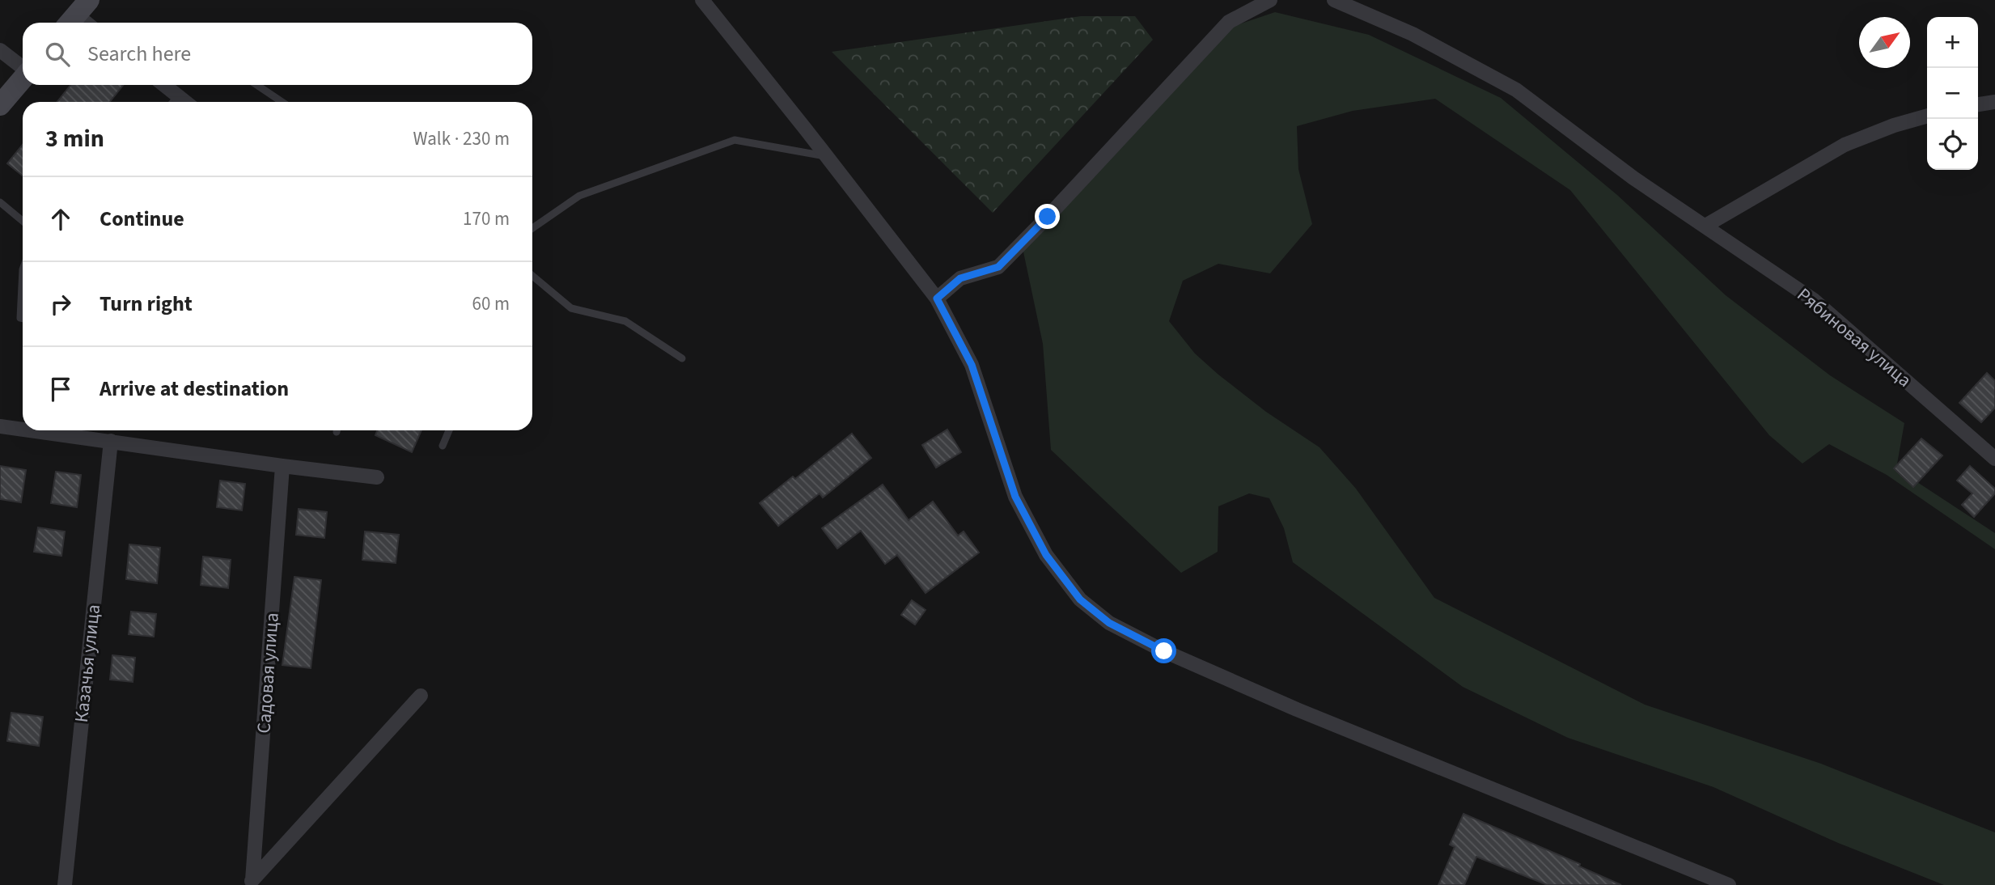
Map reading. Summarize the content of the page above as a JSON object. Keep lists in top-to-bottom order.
{
  "streets": {
    "street": ["Рябиновая улица", "Казачья улица", "Садовая улица"]
  },
  "north": "top right",
  "page": {
    "map_buttons": ["+", "−"],
    "search": "Search here",
    "heading": ["3 min", "Walk · 230 m"],
    "list": [
      ["Continue", "170 m"],
      ["Turn right", "60 m"],
      "Arrive at destination"
    ]
  }
}
